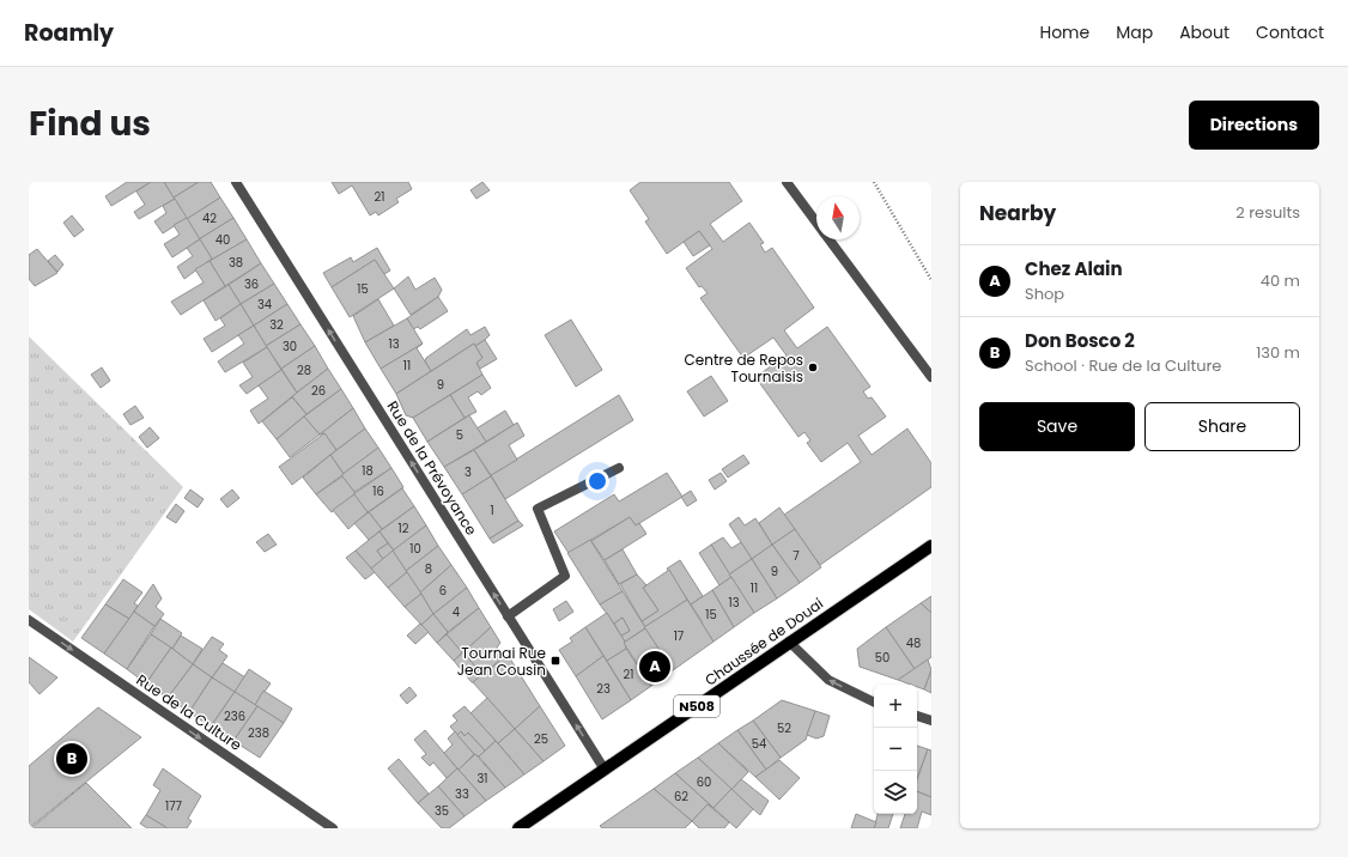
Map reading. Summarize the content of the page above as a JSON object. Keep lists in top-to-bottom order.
{
  "streets": {
    "main road": ["Chaussée de Douai", "N508"],
    "street": ["Rue de la Prévoyance", "Rue de la Culture"]
  },
  "crossings": [
    ["Rue de la Prévoyance", "Chaussée de Douai"]
  ],
  "one_way": ["Rue de la Prévoyance", "Rue de la Culture"],
  "places": {
    "other": ["Centre de Repos Tournaisis"],
    "transit": ["Tournai Rue Jean Cousin"]
  },
  "house_numbers": [
    "21",
    "42",
    "40",
    "38",
    "36",
    "15",
    "34",
    "32",
    "13",
    "30",
    "11",
    "28",
    "9",
    "26",
    "5",
    "18",
    "3",
    "16",
    "1",
    "12",
    "10",
    "7",
    "8",
    "9",
    "11",
    "6",
    "13",
    "4",
    "15",
    "17",
    "48",
    "50",
    "21",
    "23",
    "236",
    "52",
    "238",
    "25",
    "54",
    "31",
    "60",
    "33",
    "62",
    "177",
    "35"
  ],
  "north": "top",
  "page": {
    "header": "Roamly",
    "nav": [
      "Home",
      "Map",
      "About",
      "Contact"
    ],
    "title": "Find us",
    "buttons": [
      "Directions",
      ["Save", "Share"]
    ],
    "heading": ["Nearby", "2 results"],
    "list": [
      {
        "mark": "A",
        "name": "Chez Alain",
        "note": "Shop",
        "value": "40 m"
      },
      {
        "mark": "B",
        "name": "Don Bosco 2",
        "note": "School · Rue de la Culture",
        "value": "130 m"
      }
    ],
    "pins": ["A", "B"],
    "map_buttons": ["+", "−"]
  }
}
